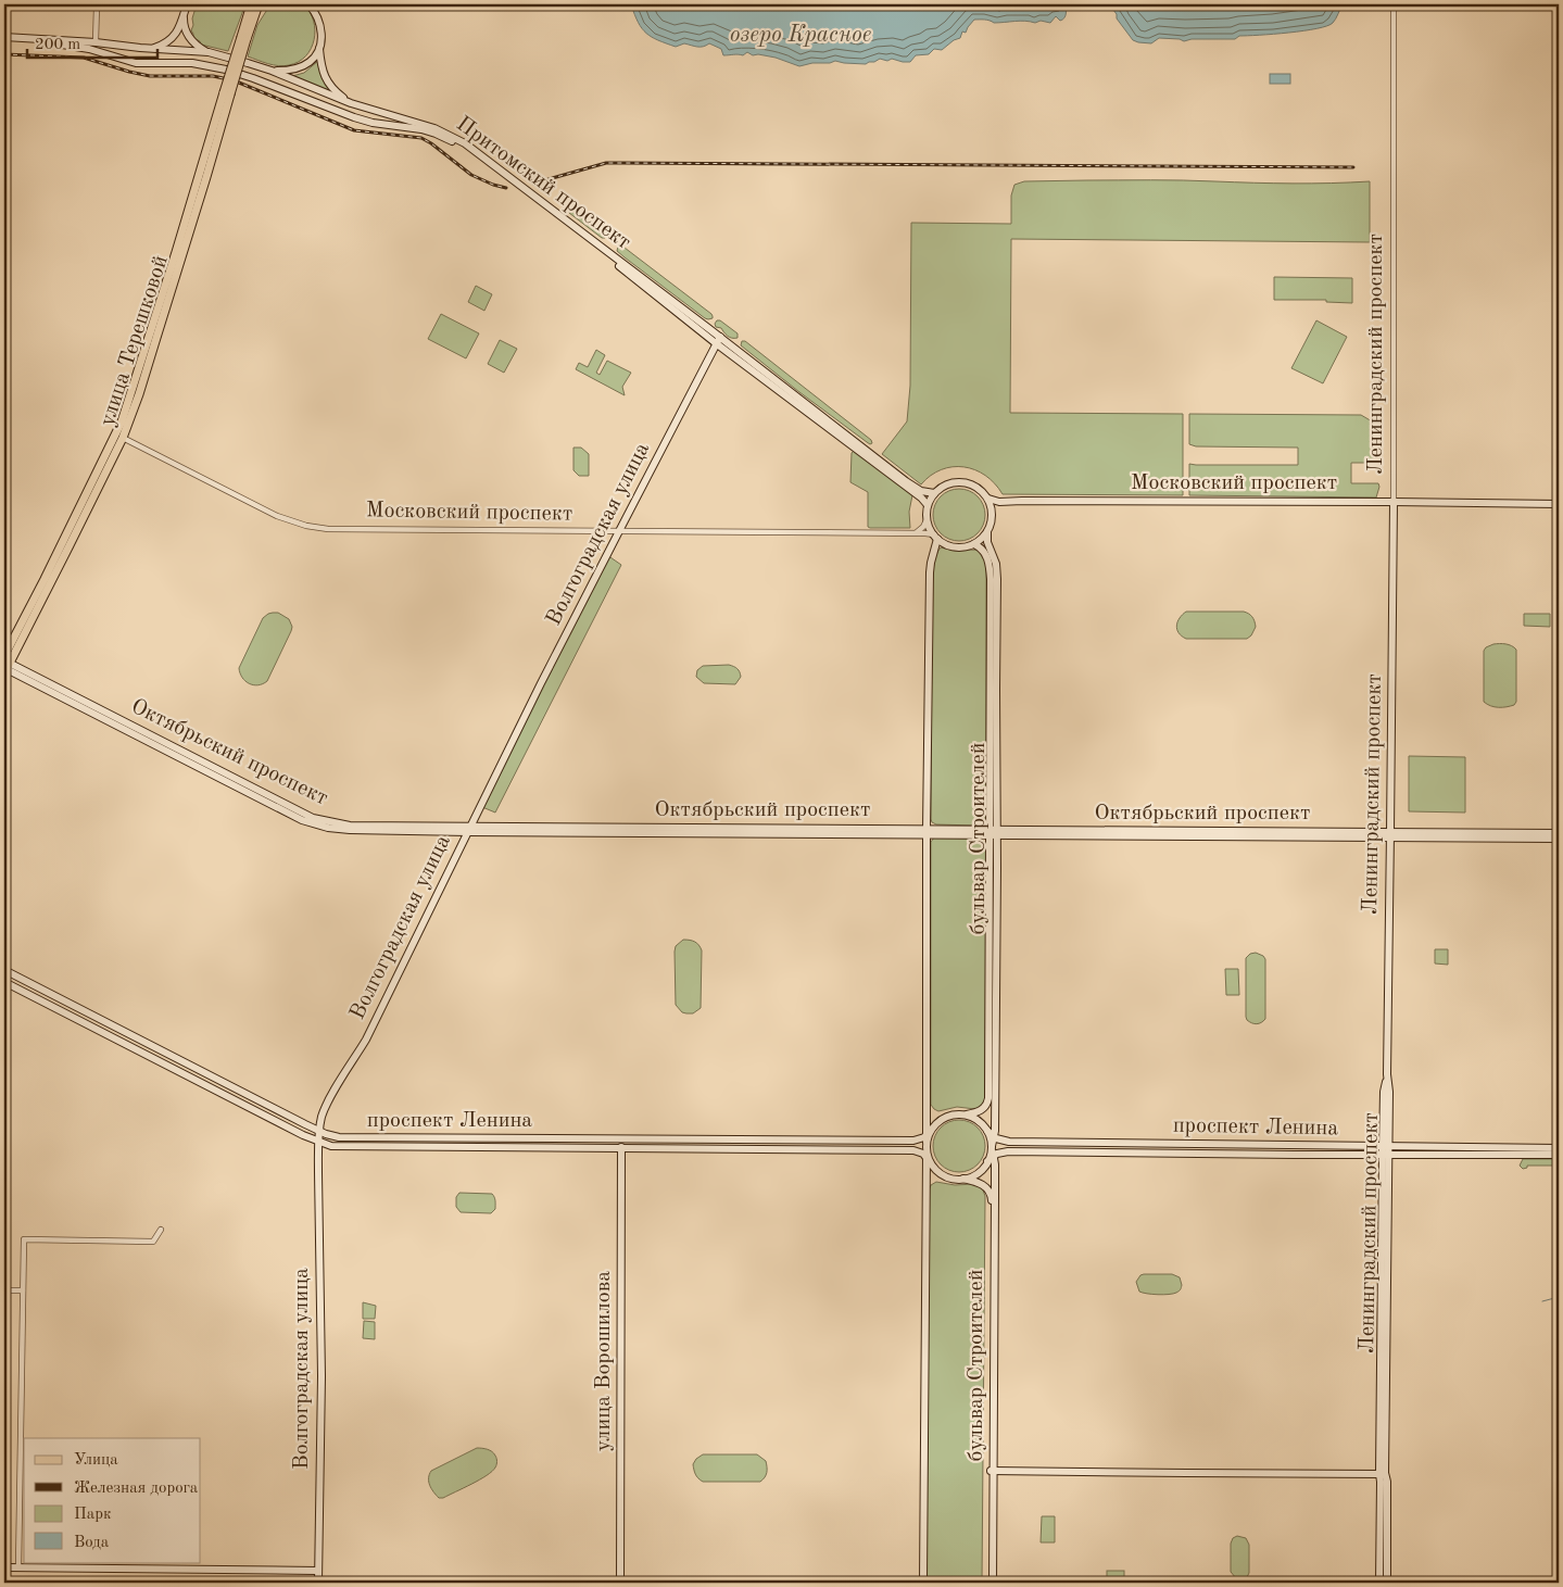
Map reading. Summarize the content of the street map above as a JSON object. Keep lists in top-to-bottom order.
{
  "streets": {
    "main road": [
      "Притомский проспект",
      "улица Терешковой",
      "Ленинградский проспект",
      "Московский проспект",
      "Волгоградская улица",
      "Октябрьский проспект",
      "бульвар Строителей",
      "проспект Ленина",
      "улица Ворошилова"
    ]
  },
  "crossings": [
    ["Притомский проспект", "Московский проспект"],
    ["Притомский проспект", "Волгоградская улица"],
    ["Притомский проспект", "бульвар Строителей"],
    ["улица Терешковой", "Московский проспект"],
    ["улица Терешковой", "Октябрьский проспект"],
    ["Ленинградский проспект", "Московский проспект"],
    ["Ленинградский проспект", "Октябрьский проспект"],
    ["Ленинградский проспект", "проспект Ленина"],
    ["Московский проспект", "Волгоградская улица"],
    ["Московский проспект", "бульвар Строителей"],
    ["Волгоградская улица", "Октябрьский проспект"],
    ["Волгоградская улица", "проспект Ленина"],
    ["Октябрьский проспект", "бульвар Строителей"],
    ["бульвар Строителей", "проспект Ленина"],
    ["проспект Ленина", "улица Ворошилова"]
  ],
  "water": ["озеро Красное"],
  "legend": [
    "Улица",
    "Железная дорога",
    "Парк",
    "Вода"
  ],
  "scale_bar": "200 m"
}
